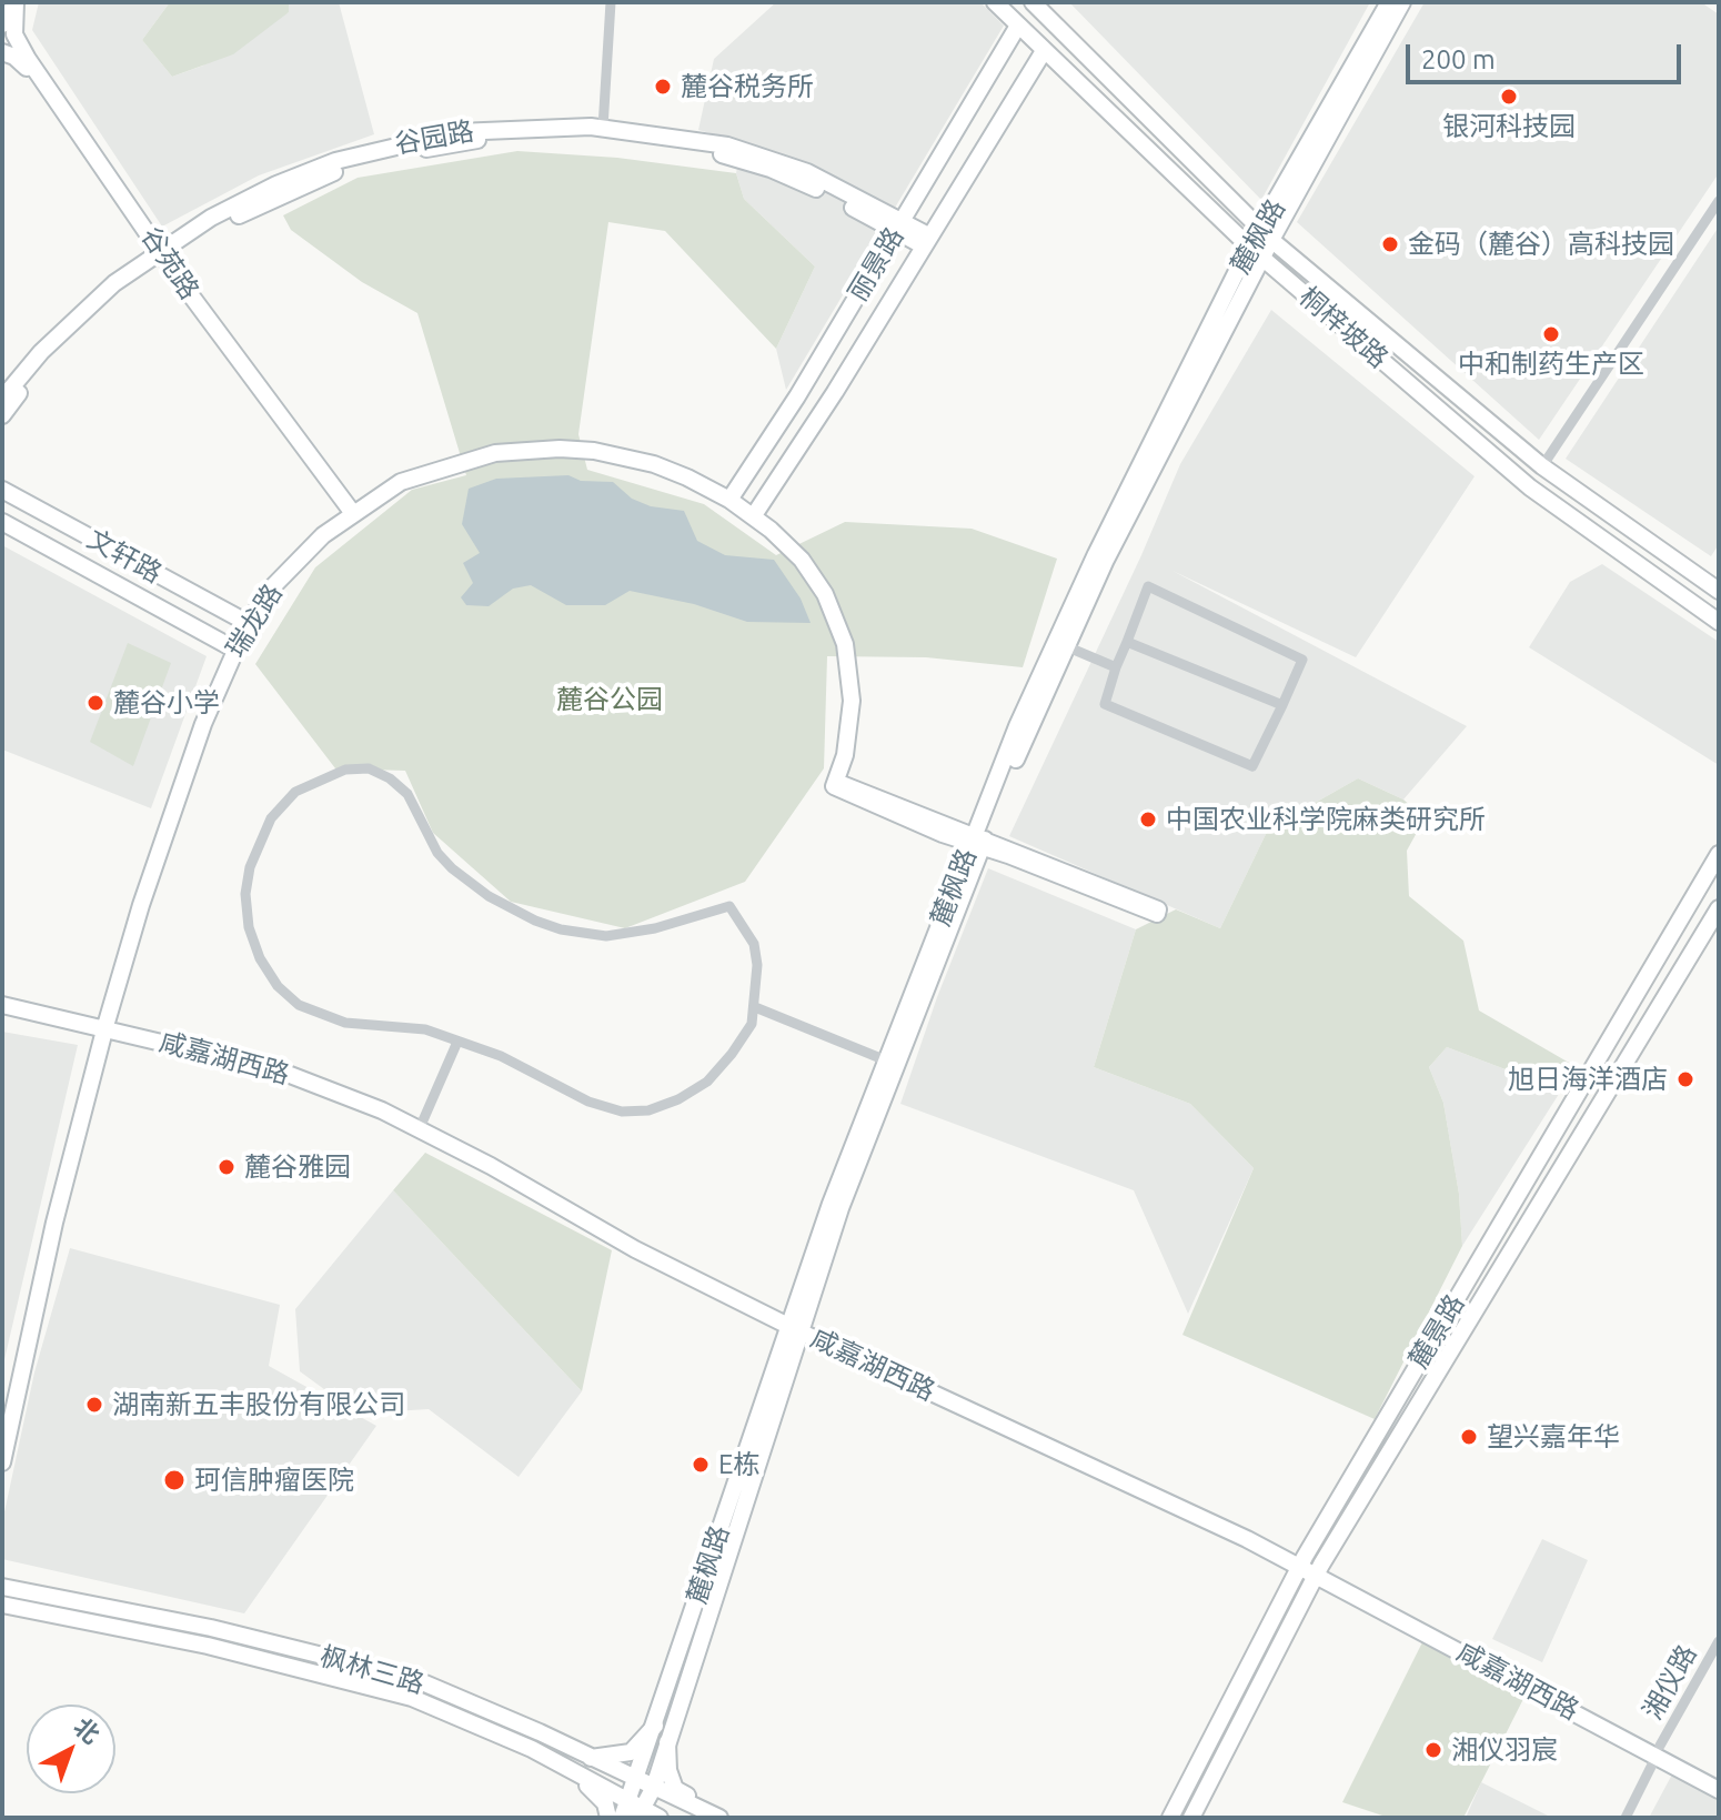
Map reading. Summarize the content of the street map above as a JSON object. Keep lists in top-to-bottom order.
{
  "streets": {
    "main road": [
      "谷园路",
      "麓枫路",
      "谷苑路",
      "丽景路",
      "桐梓坡路",
      "文轩路",
      "瑞龙路",
      "咸嘉湖西路",
      "麓景路",
      "枫林三路"
    ],
    "street": ["湘仪路"]
  },
  "crossings": [
    ["谷园路", "谷苑路"],
    ["谷园路", "丽景路"],
    ["麓枫路", "桐梓坡路"],
    ["麓枫路", "瑞龙路"],
    ["麓枫路", "咸嘉湖西路"],
    ["麓枫路", "枫林三路"],
    ["谷苑路", "瑞龙路"],
    ["丽景路", "桐梓坡路"],
    ["丽景路", "瑞龙路"],
    ["文轩路", "瑞龙路"],
    ["瑞龙路", "咸嘉湖西路"],
    ["咸嘉湖西路", "麓景路"],
    ["咸嘉湖西路", "湘仪路"]
  ],
  "parks": ["麓谷公园"],
  "places": [
    "麓谷税务所",
    "银河科技园",
    "金码（麓谷）高科技园",
    "中和制药生产区",
    "麓谷小学",
    "中国农业科学院麻类研究所",
    "旭日海洋酒店",
    "麓谷雅园",
    "湖南新五丰股份有限公司",
    "望兴嘉年华",
    "E栋",
    "珂信肿瘤医院",
    "湘仪羽宸"
  ],
  "scale_bar": "200 m",
  "north": "top right"
}
